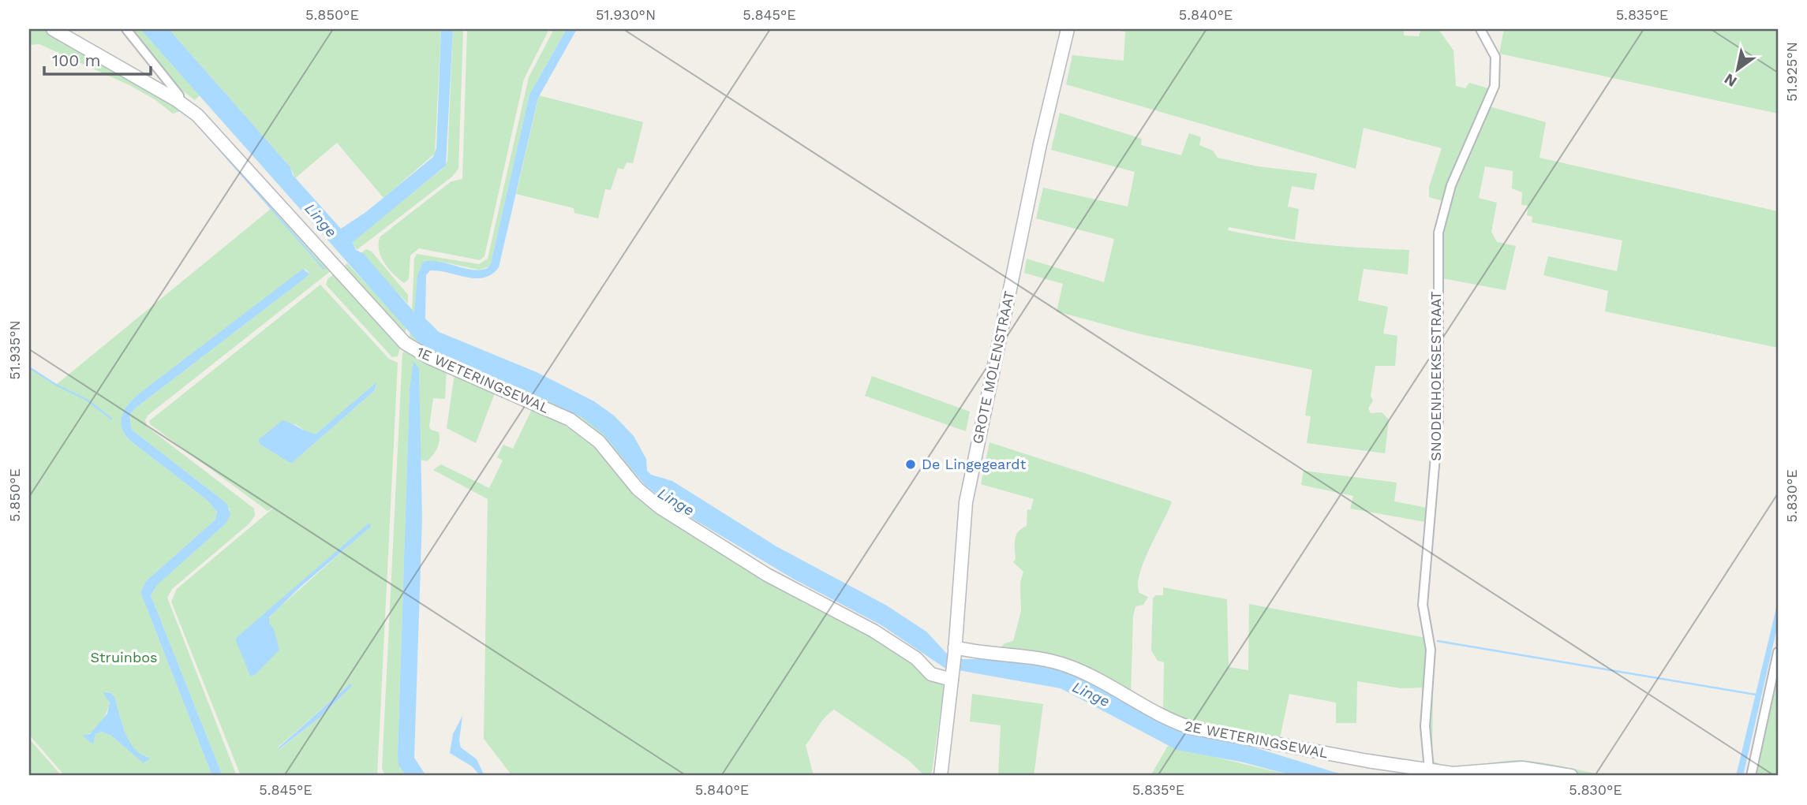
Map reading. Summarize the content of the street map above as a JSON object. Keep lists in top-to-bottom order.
{
  "streets": {
    "street": [
      "GROTE MOLENSTRAAT",
      "SNODENHOEKSESTRAAT",
      "1E WETERINGSEWAL",
      "2E WETERINGSEWAL"
    ]
  },
  "crossings": [
    ["GROTE MOLENSTRAAT", "1E WETERINGSEWAL"],
    ["GROTE MOLENSTRAAT", "2E WETERINGSEWAL"],
    ["SNODENHOEKSESTRAAT", "2E WETERINGSEWAL"]
  ],
  "water": ["Linge"],
  "parks": ["Struinbos"],
  "places": ["De Lingegeardt"],
  "scale_bar": "100 m",
  "north": "bottom left",
  "coordinates": [
    "5.850°E",
    "51.930°N",
    "5.845°E",
    "5.840°E",
    "5.835°E",
    "51.925°N",
    "51.935°N",
    "5.830°E"
  ]
}
